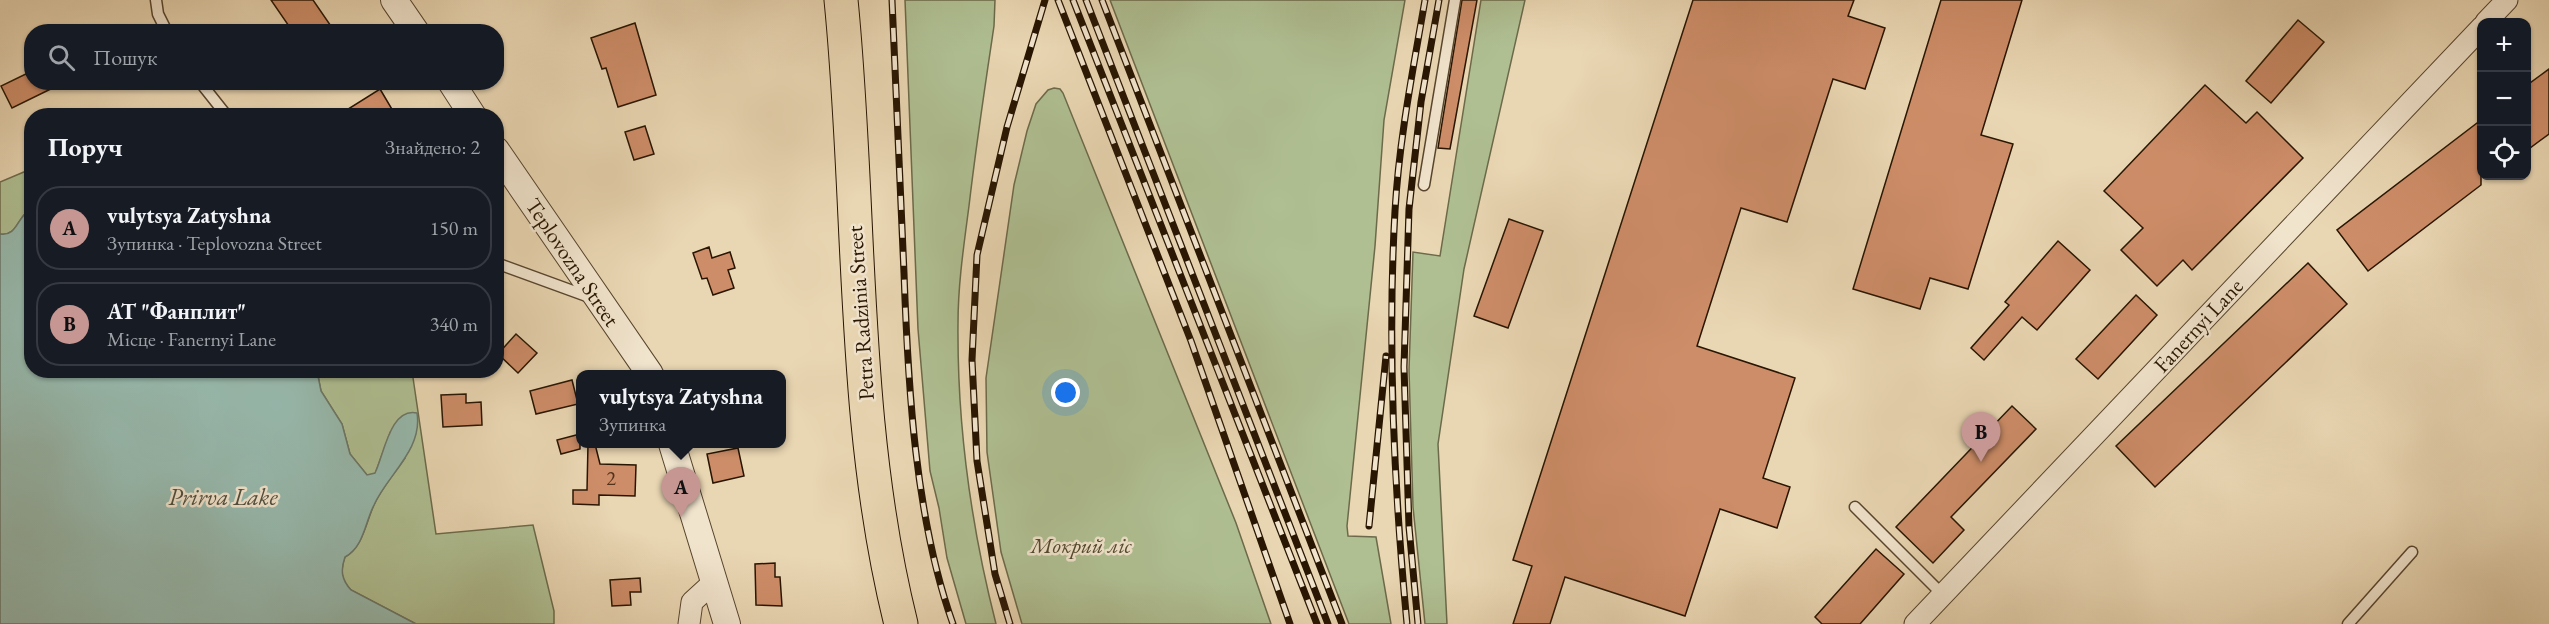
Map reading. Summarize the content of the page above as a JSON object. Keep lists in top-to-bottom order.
{
  "streets": {
    "main road": ["Petra Radzinia Street"],
    "street": ["Teplovozna Street", "Fanernyi Lane"]
  },
  "water": ["Prirva Lake"],
  "parks": ["Мокрий ліс"],
  "house_numbers": ["2"],
  "page": {
    "map_buttons": ["+", "−"],
    "search": "Пошук",
    "heading": ["Поруч", "Знайдено: 2"],
    "list": [
      {
        "mark": "A",
        "name": "vulytsya Zatyshna",
        "note": "Зупинка · Teplovozna Street",
        "value": "150 m"
      },
      {
        "mark": "B",
        "name": "АТ \"Фанплит\"",
        "note": "Місце · Fanernyi Lane",
        "value": "340 m"
      }
    ],
    "popup": ["vulytsya Zatyshna", "Зупинка"],
    "pins": ["B", "A"]
  }
}
